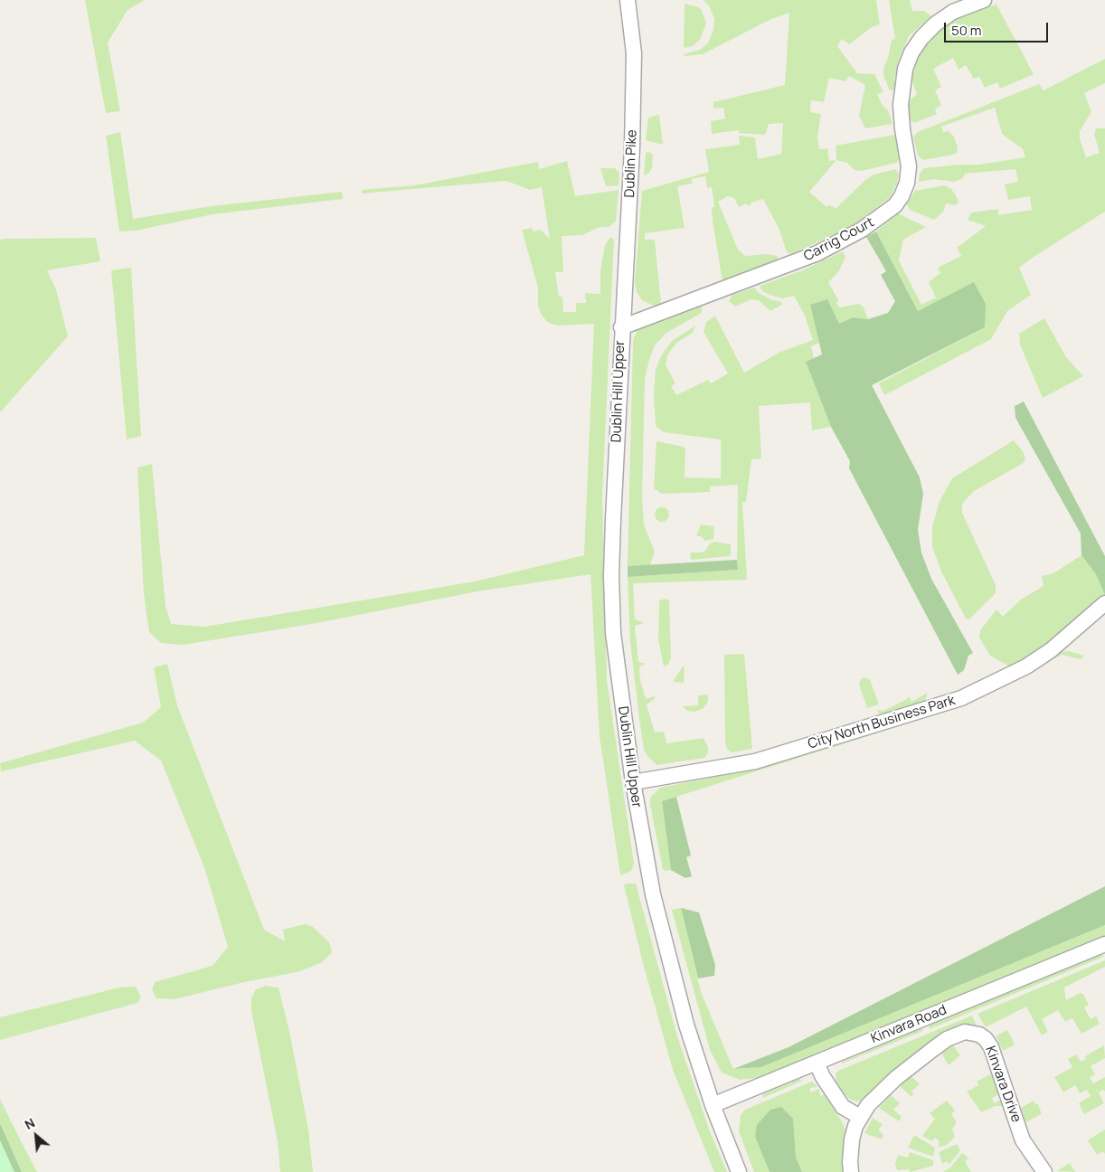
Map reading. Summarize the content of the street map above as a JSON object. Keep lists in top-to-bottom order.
{
  "streets": {
    "street": [
      "Dublin Pike",
      "Carrig Court",
      "Dublin Hill Upper",
      "City North Business Park",
      "Kinvara Road",
      "Kinvara Drive"
    ]
  },
  "crossings": [
    ["Dublin Pike", "Carrig Court"],
    ["Dublin Pike", "Dublin Hill Upper"],
    ["Carrig Court", "Dublin Hill Upper"],
    ["Dublin Hill Upper", "City North Business Park"],
    ["Dublin Hill Upper", "Kinvara Road"]
  ],
  "scale_bar": "50 m",
  "north": "top left"
}
